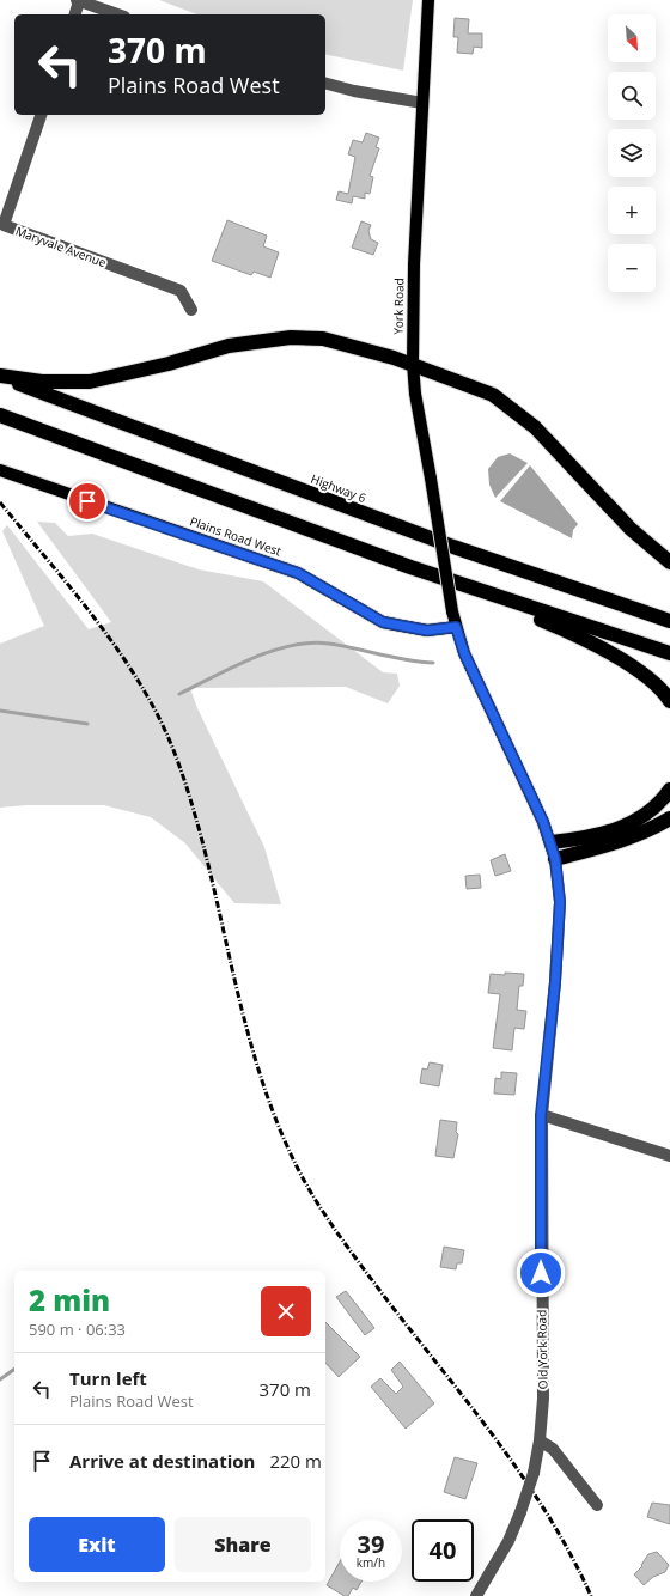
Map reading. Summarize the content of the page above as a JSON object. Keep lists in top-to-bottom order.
{
  "streets": {
    "highway": ["Highway 6"],
    "main road": ["York Road", "Plains Road West", "Old York Road"],
    "street": ["Maryvale Avenue"]
  },
  "crossings": [
    ["York Road", "Old York Road"],
    ["Plains Road West", "Old York Road"]
  ],
  "north": "bottom right",
  "page": {
    "map_buttons": ["+", "−"],
    "turn": ["370 m", "Plains Road West"],
    "heading": ["2 min", "590 m · 06:33"],
    "list": [
      {
        "name": "Turn left",
        "note": "Plains Road West",
        "value": "370 m"
      },
      {
        "name": "Arrive at destination",
        "value": "220 m"
      }
    ],
    "buttons": ["Exit", "Share"],
    "speed": "39 km/h",
    "limit": "40"
  }
}
